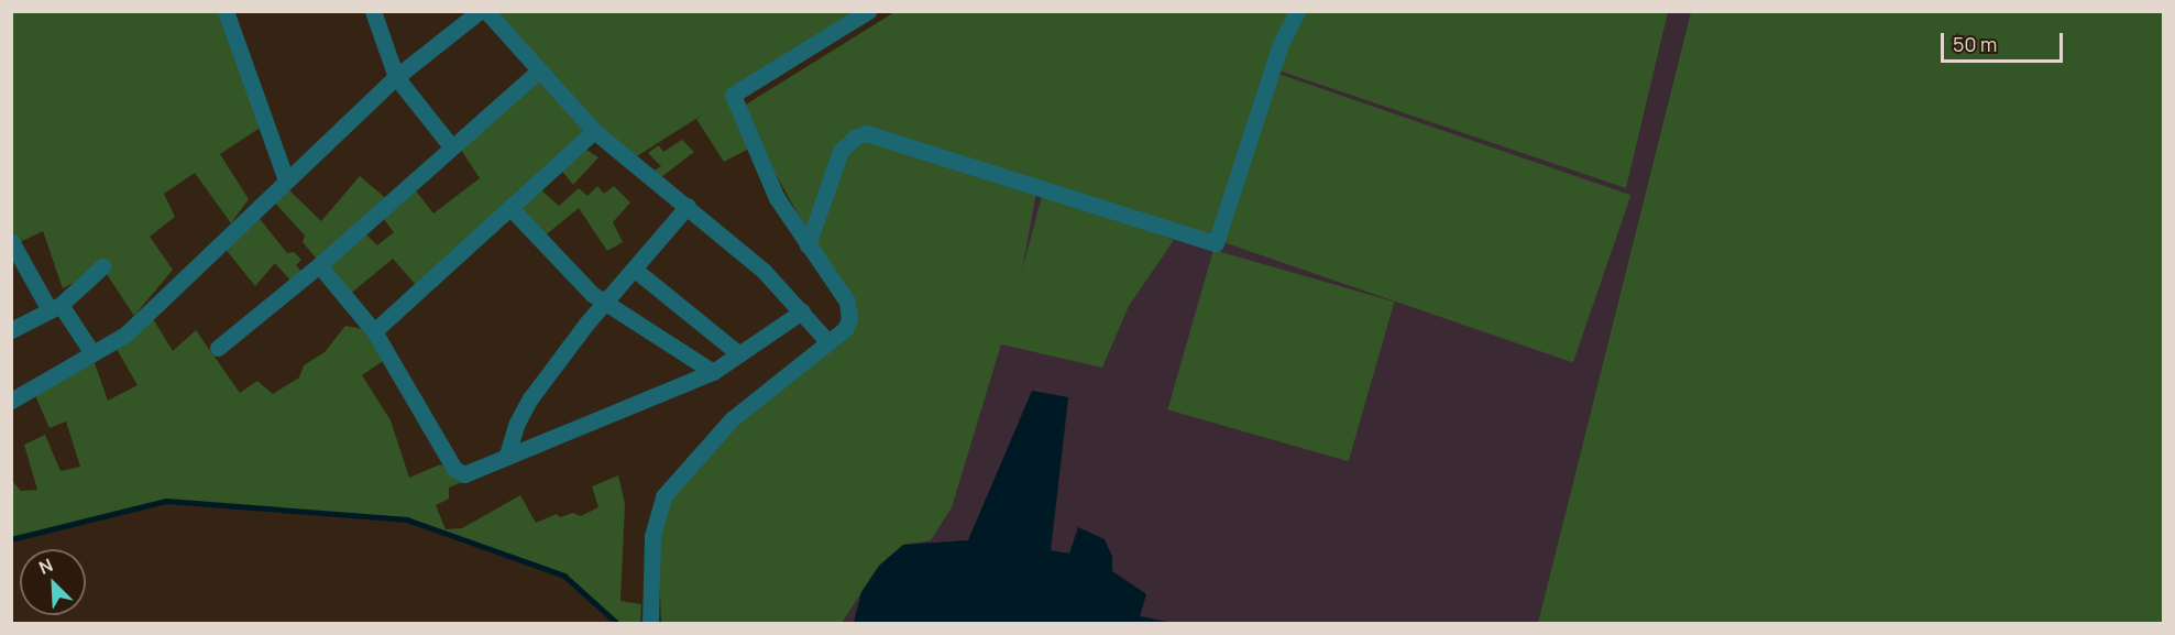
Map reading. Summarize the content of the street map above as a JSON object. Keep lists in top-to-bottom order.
{
  "scale_bar": "50 m",
  "north": "top left"
}
